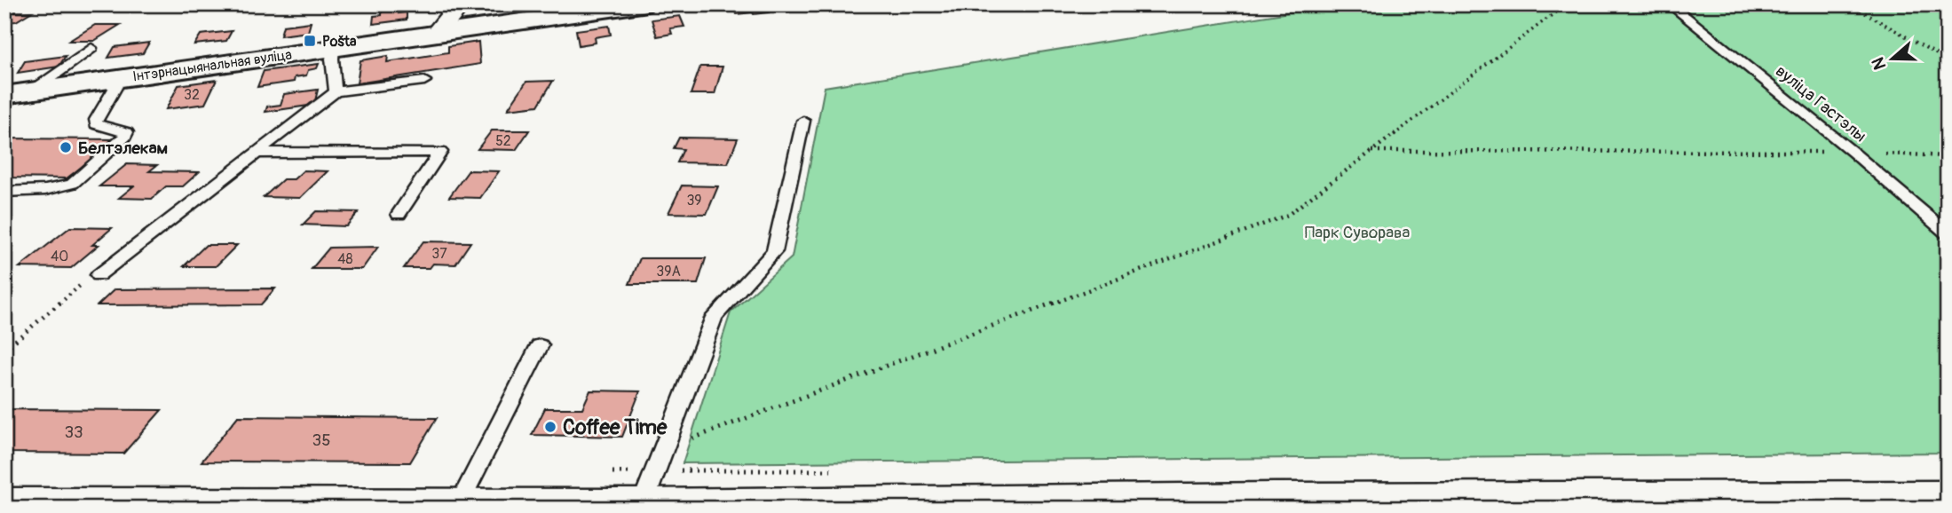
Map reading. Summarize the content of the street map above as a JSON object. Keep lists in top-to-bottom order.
{
  "streets": {
    "main road": ["Інтэрнацыянальная вуліца"],
    "lane": ["вуліца Гастэлы"]
  },
  "parks": ["Парк Суворава"],
  "places": {
    "transit": ["Pošta"],
    "other": ["Белтэлекам", "Coffee Time"]
  },
  "house_numbers": [
    "32",
    "52",
    "39",
    "37",
    "40",
    "48",
    "39А",
    "33",
    "35"
  ],
  "north": "left"
}
